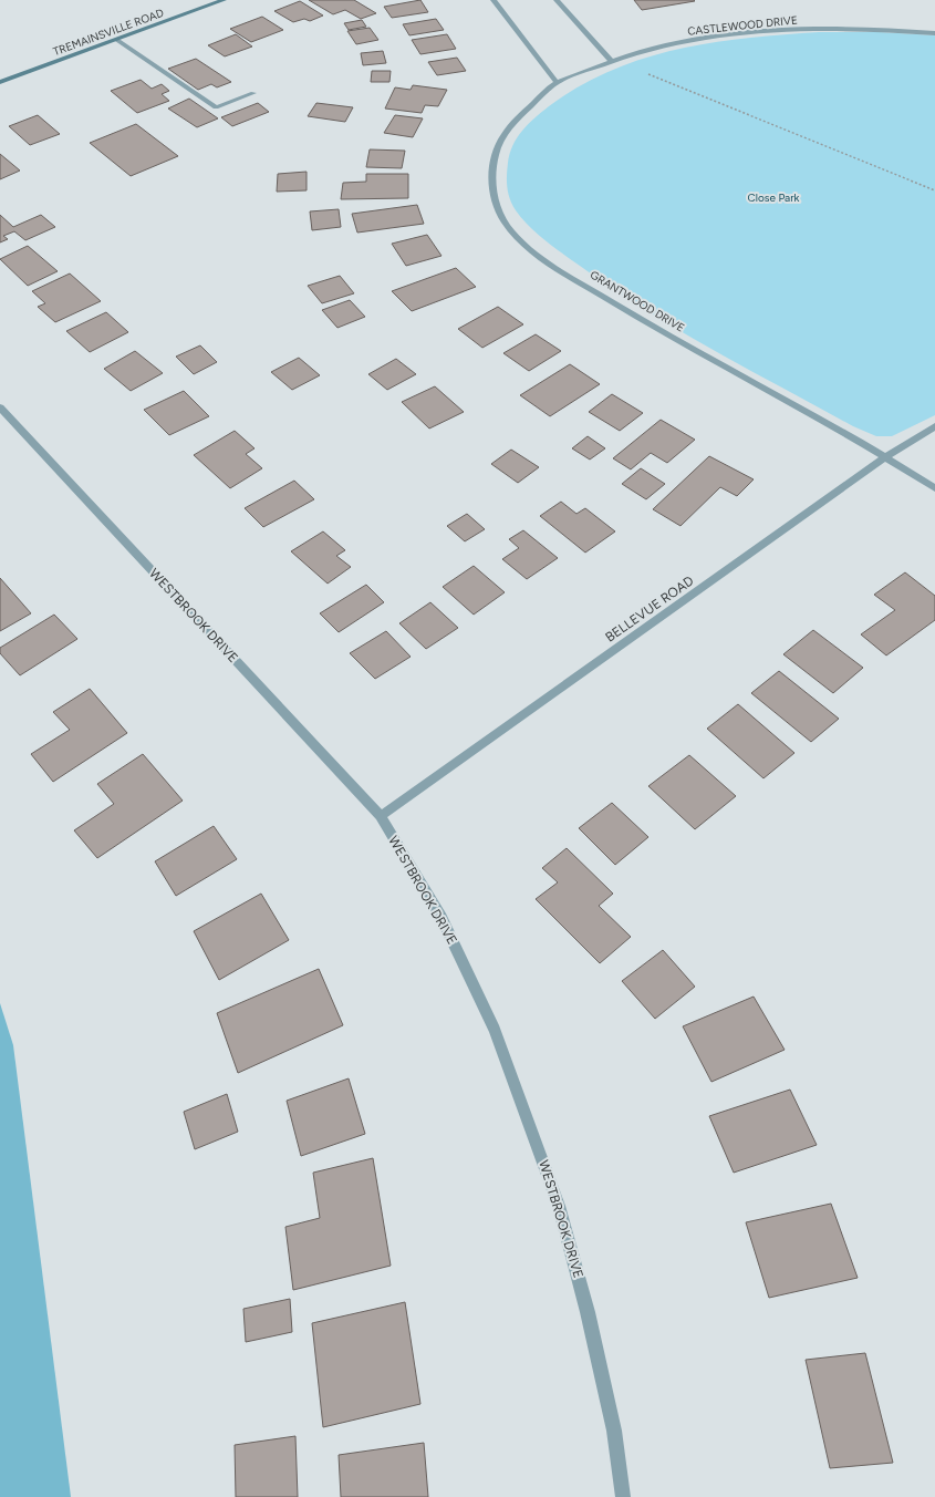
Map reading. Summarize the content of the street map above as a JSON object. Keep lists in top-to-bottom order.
{
  "streets": {
    "street": [
      "CASTLEWOOD DRIVE",
      "TREMAINSVILLE ROAD",
      "GRANTWOOD DRIVE",
      "BELLEVUE ROAD",
      "WESTBROOK DRIVE"
    ]
  },
  "crossings": [
    ["CASTLEWOOD DRIVE", "GRANTWOOD DRIVE"],
    ["GRANTWOOD DRIVE", "BELLEVUE ROAD"],
    ["BELLEVUE ROAD", "WESTBROOK DRIVE"]
  ],
  "parks": ["Close Park"]
}
